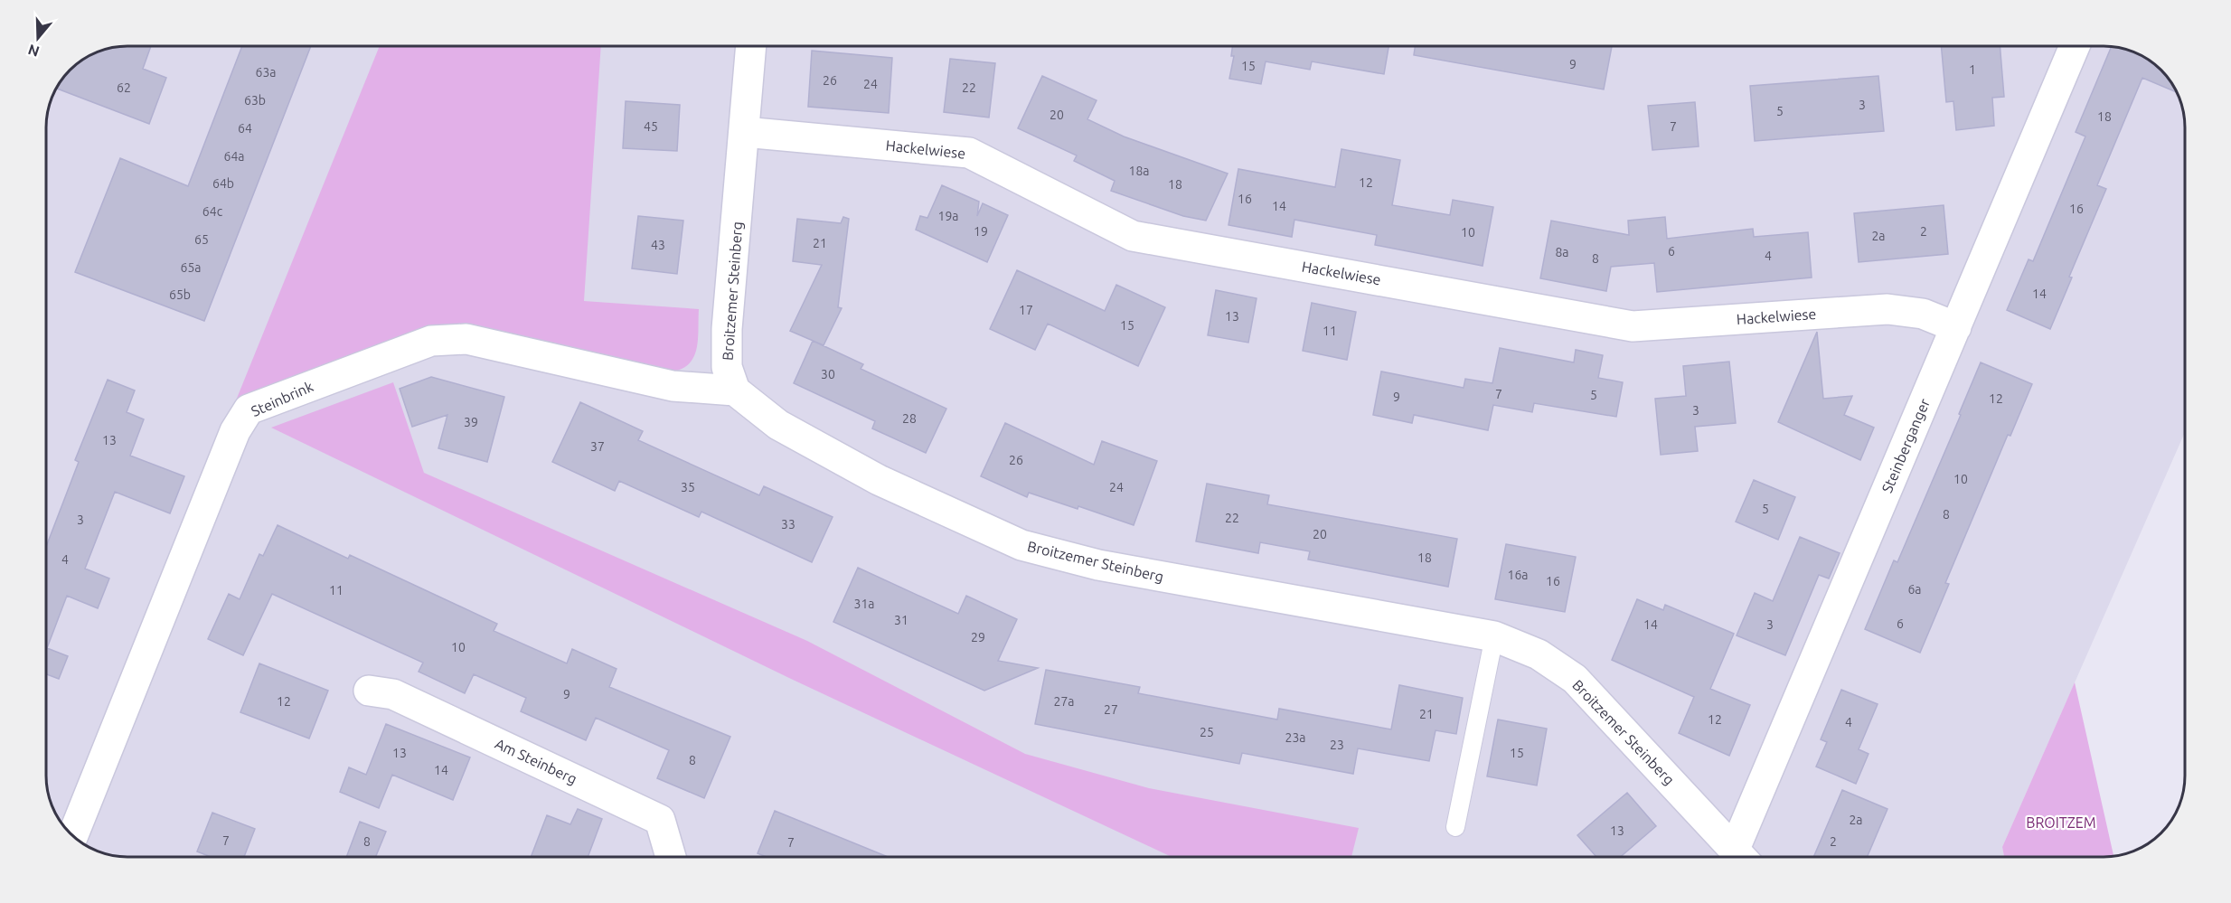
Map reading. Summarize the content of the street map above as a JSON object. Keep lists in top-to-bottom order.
{
  "streets": {
    "street": [
      "Hackelwiese",
      "Broitzemer Steinberg",
      "Steinbrink",
      "Steinberganger",
      "Am Steinberg"
    ]
  },
  "crossings": [
    ["Hackelwiese", "Broitzemer Steinberg"],
    ["Hackelwiese", "Steinberganger"],
    ["Broitzemer Steinberg", "Steinbrink"]
  ],
  "parks": ["BROITZEM"],
  "house_numbers": [
    "9",
    "15",
    "1",
    "63a",
    "26",
    "24",
    "62",
    "22",
    "63b",
    "3",
    "5",
    "20",
    "18",
    "45",
    "7",
    "64",
    "64a",
    "18a",
    "12",
    "64b",
    "18",
    "16",
    "14",
    "16",
    "64c",
    "19a",
    "19",
    "2",
    "10",
    "2a",
    "65",
    "21",
    "43",
    "6",
    "8a",
    "4",
    "8",
    "65a",
    "14",
    "65b",
    "17",
    "13",
    "15",
    "11",
    "30",
    "7",
    "5",
    "9",
    "12",
    "3",
    "28",
    "39",
    "13",
    "37",
    "26",
    "10",
    "35",
    "24",
    "5",
    "8",
    "22",
    "3",
    "33",
    "20",
    "18",
    "4",
    "16a",
    "16",
    "6a",
    "11",
    "31a",
    "31",
    "6",
    "14",
    "3",
    "29",
    "10",
    "9",
    "12",
    "27a",
    "27",
    "21",
    "12",
    "4",
    "25",
    "23a",
    "23",
    "13",
    "15",
    "8",
    "14",
    "2a",
    "13",
    "7",
    "8",
    "2",
    "7"
  ],
  "north": "bottom"
}
